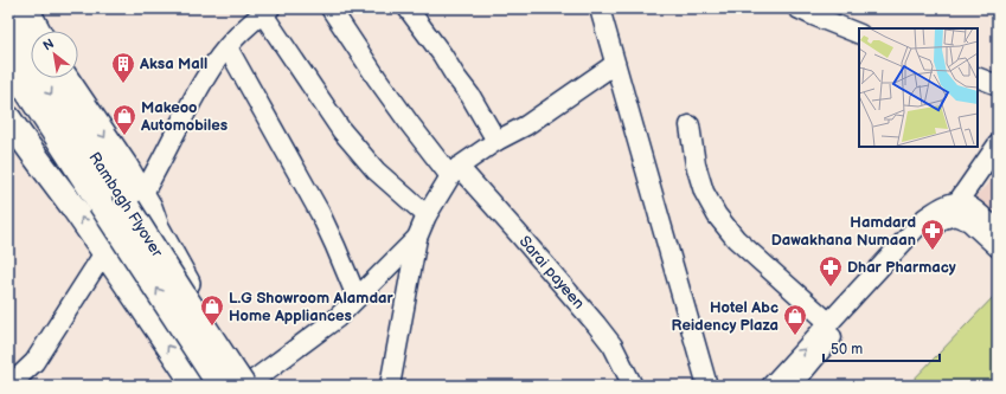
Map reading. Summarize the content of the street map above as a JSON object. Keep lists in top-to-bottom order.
{
  "streets": {
    "main road": ["Rambagh Flyover"],
    "street": ["Sarai payeen"]
  },
  "places": {
    "building": ["Aksa Mall"],
    "shop": ["Makeoo Automobiles", "L.G Showroom Alamdar Home Appliances", "Hotel Abc Reidency Plaza"],
    "pharmacy": ["Hamdard Dawakhana Numaan", "Dhar Pharmacy"]
  },
  "scale_bar": "50 m",
  "north": "top left"
}
